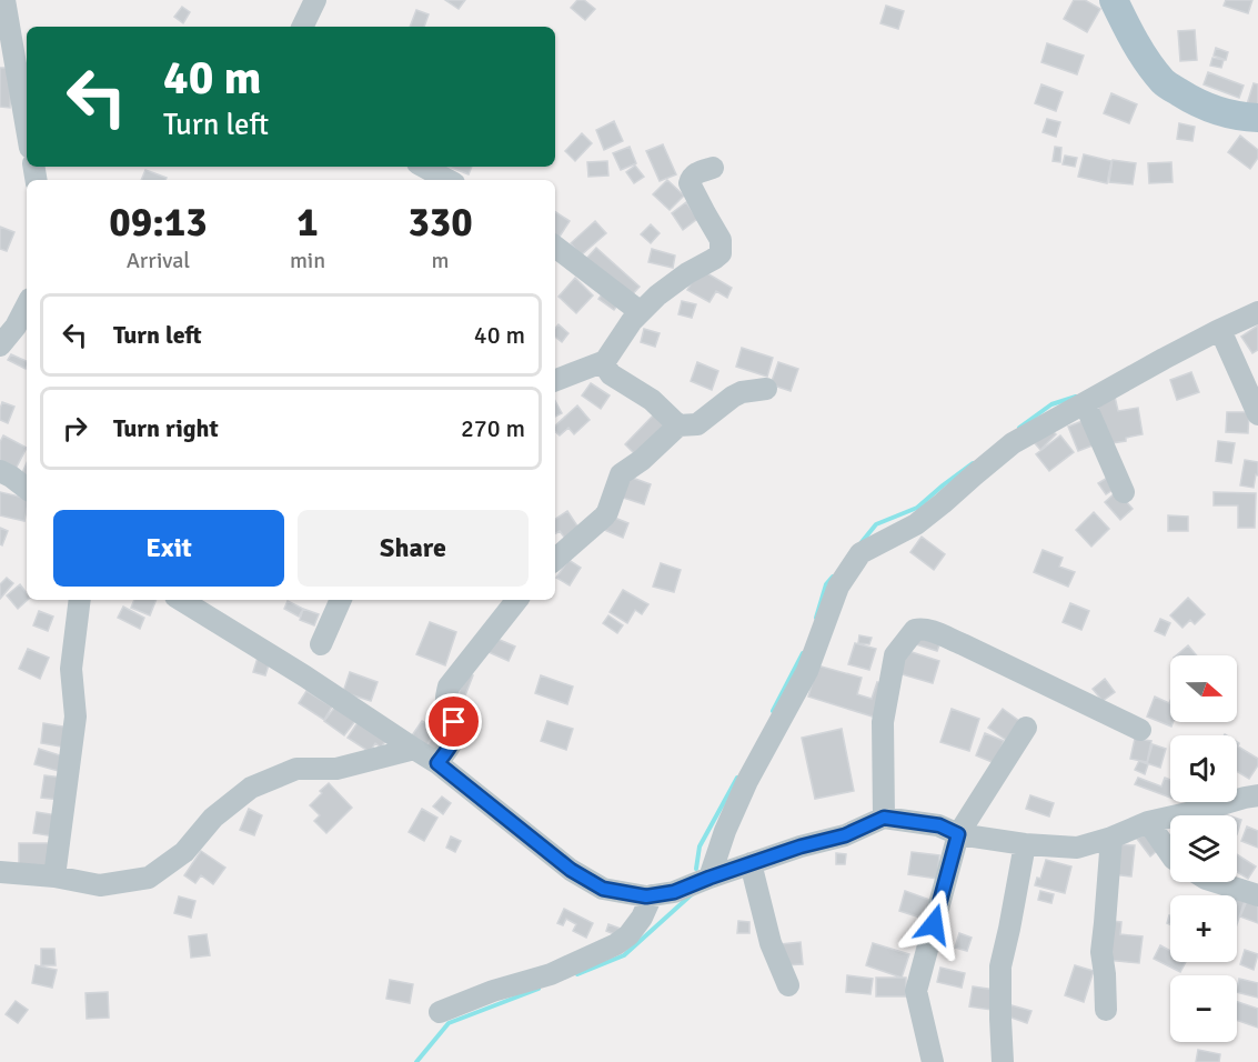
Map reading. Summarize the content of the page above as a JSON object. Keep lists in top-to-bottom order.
{
  "north": "right",
  "page": {
    "turn": ["40 m", "Turn left"],
    "eta": [
      "09:13",
      "Arrival",
      "1",
      "min",
      "330",
      "m"
    ],
    "list": [
      {
        "name": "Turn left",
        "value": "40 m"
      },
      {
        "name": "Turn right",
        "value": "270 m"
      }
    ],
    "buttons": ["Exit", "Share"],
    "map_buttons": ["+", "−"]
  }
}
